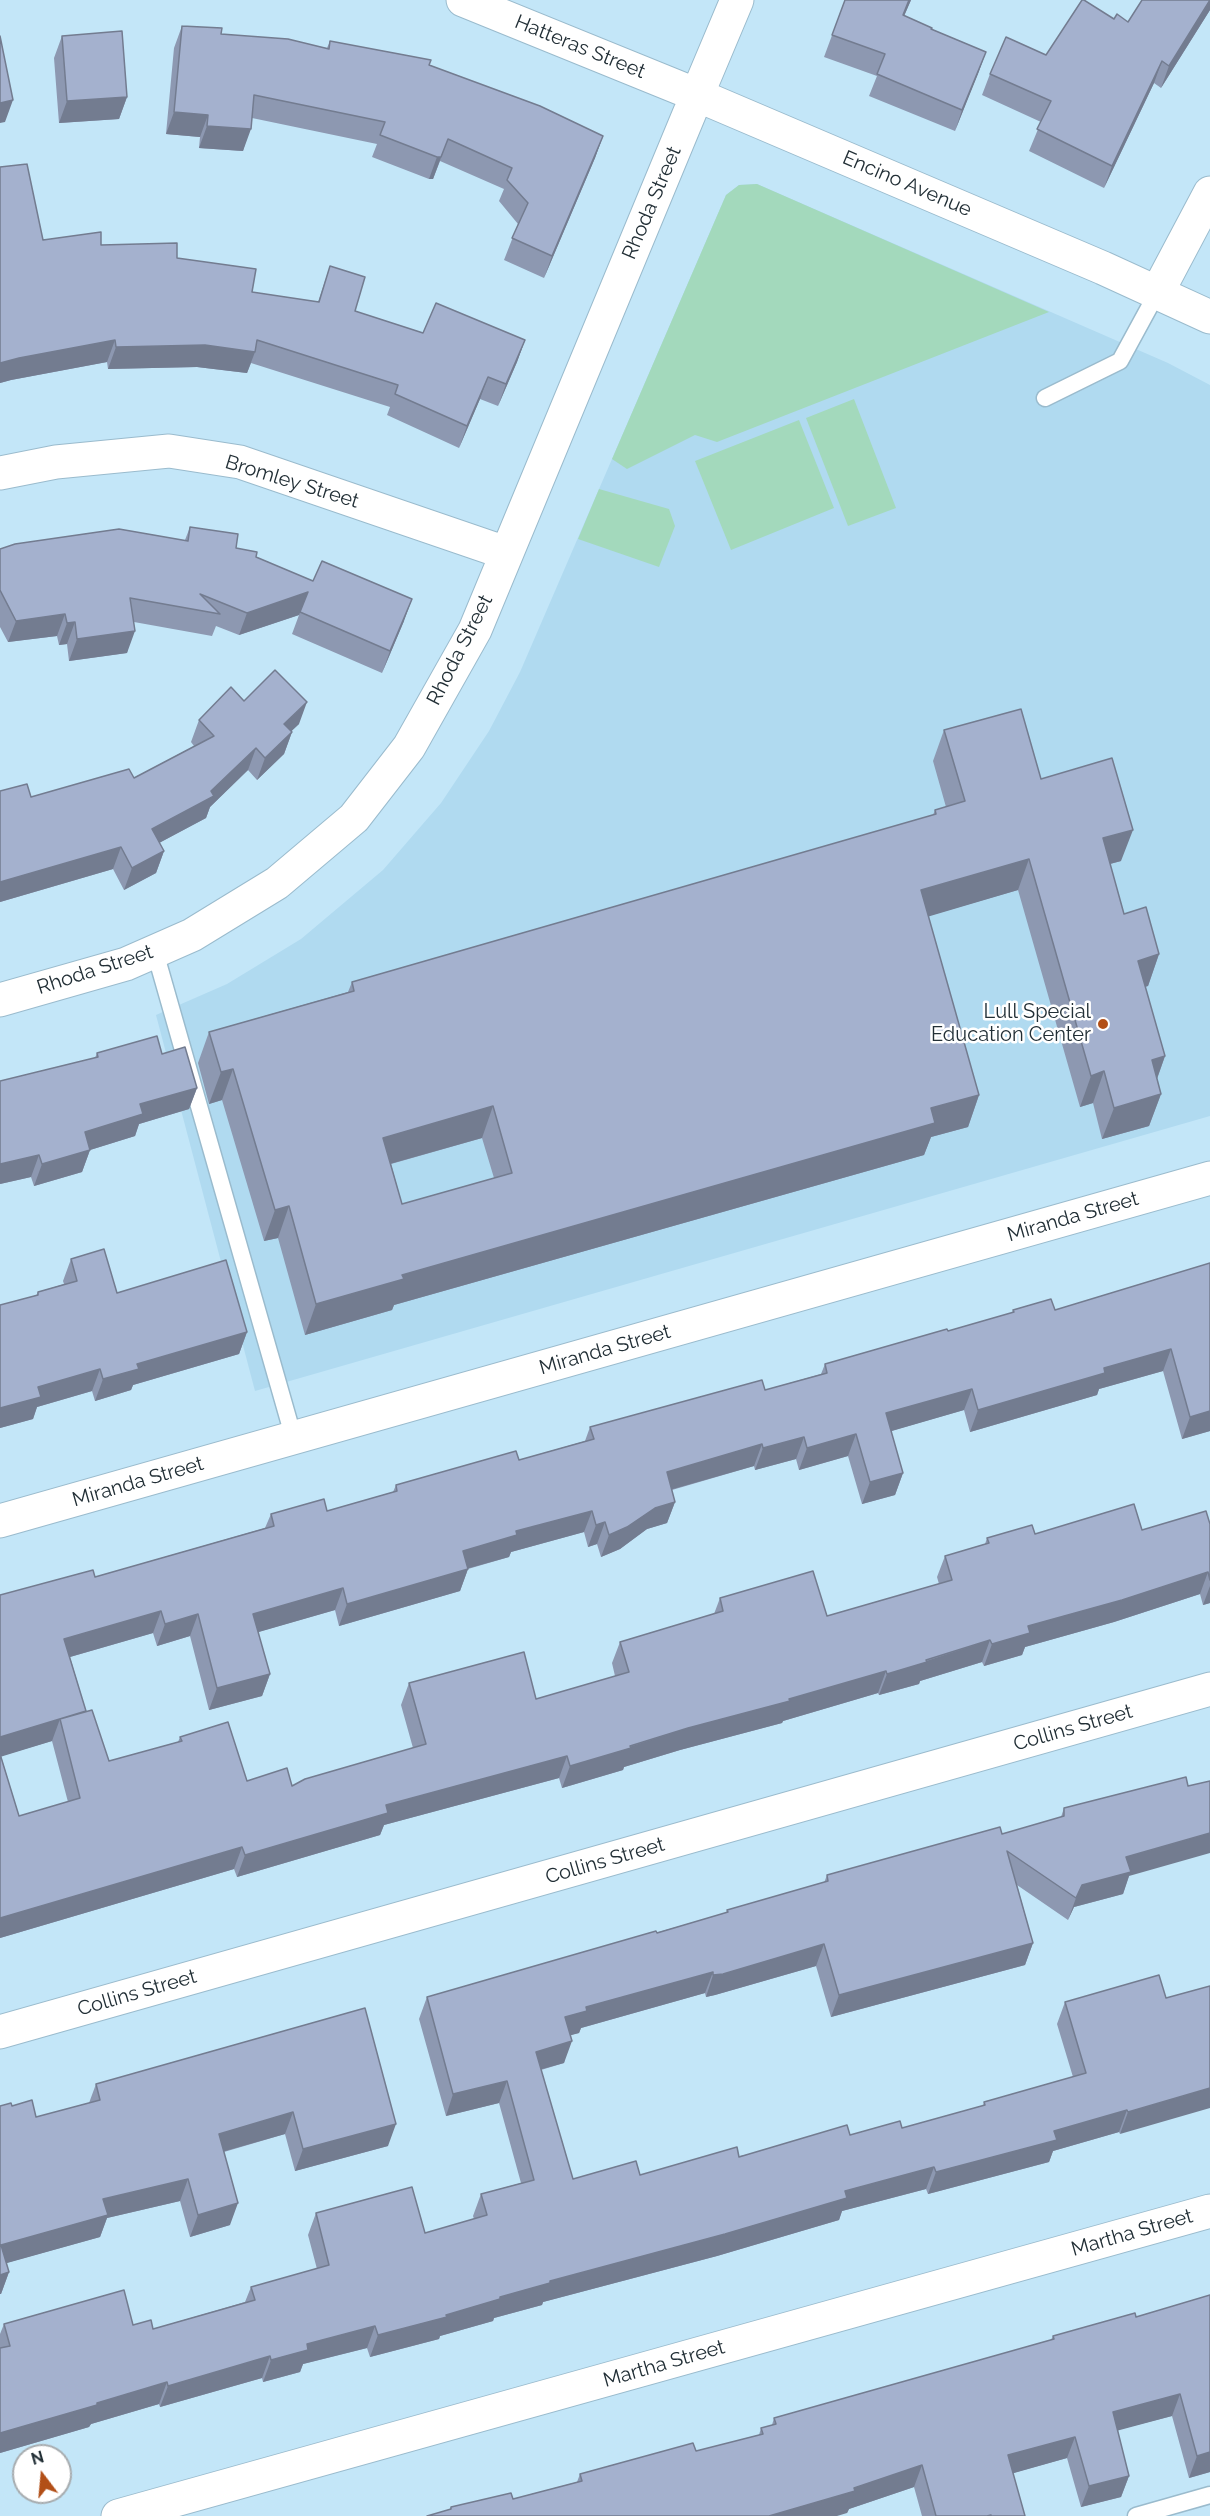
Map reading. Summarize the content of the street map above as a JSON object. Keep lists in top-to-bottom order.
{
  "streets": {
    "street": [
      "Hatteras Street",
      "Encino Avenue",
      "Rhoda Street",
      "Bromley Street",
      "Miranda Street",
      "Collins Street",
      "Martha Street"
    ]
  },
  "crossings": [
    ["Hatteras Street", "Encino Avenue"],
    ["Hatteras Street", "Rhoda Street"],
    ["Encino Avenue", "Rhoda Street"],
    ["Rhoda Street", "Bromley Street"]
  ],
  "places": ["Lull Special Education Center"],
  "north": "top"
}
